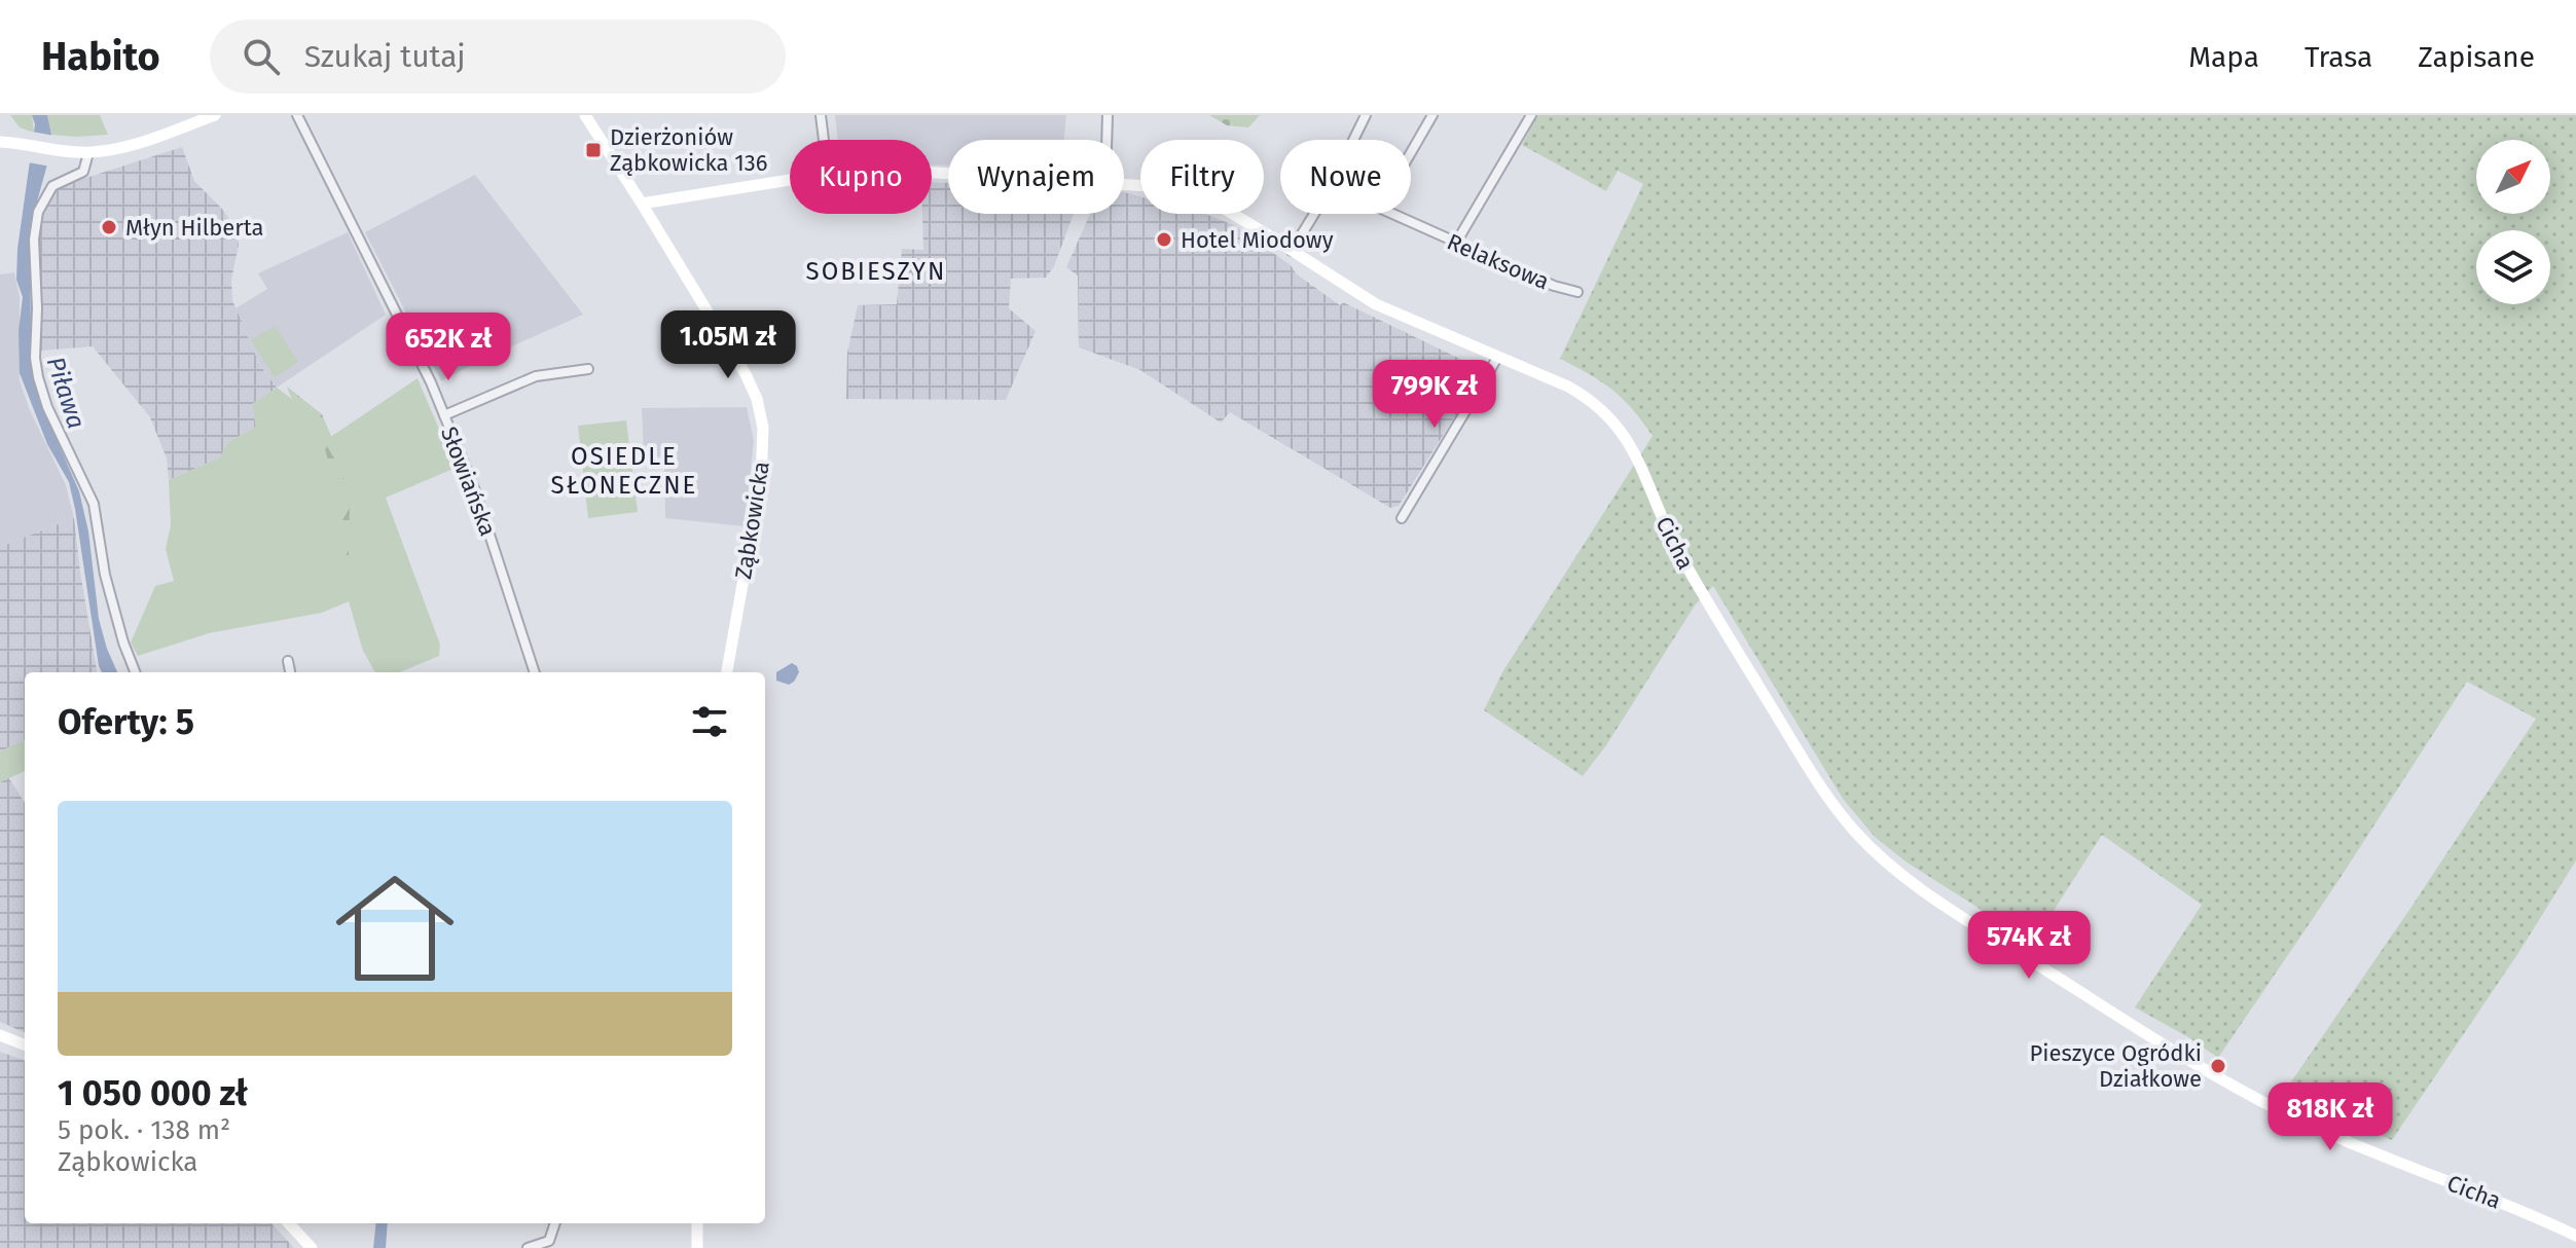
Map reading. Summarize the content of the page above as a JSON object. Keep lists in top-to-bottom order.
{
  "streets": {
    "street": [
      "Relaksowa",
      "Słowiańska",
      "Ząbkowicka",
      "Cicha"
    ]
  },
  "crossings": [
    ["Ząbkowicka", "Cicha"]
  ],
  "districts": ["SOBIESZYN", "OSIEDLE SŁONECZNE"],
  "water": ["Piława"],
  "places": {
    "transit": ["Dzierżoniów Ząbkowicka 136"],
    "other": ["Młyn Hilberta", "Hotel Miodowy", "Pieszyce Ogródki Działkowe"]
  },
  "north": "top right",
  "page": {
    "header": "Habito",
    "search": "Szukaj tutaj",
    "nav": ["Mapa", "Trasa", "Zapisane"],
    "chip": [
      "Kupno",
      "Wynajem",
      "Filtry",
      "Nowe"
    ],
    "price": [
      "1.05M zł",
      "652K zł",
      "799K zł",
      "574K zł",
      "818K zł"
    ],
    "heading": "Oferty: 5",
    "list": [
      {
        "name": "1 050 000 zł",
        "note": "5 pok. · 138 m² · Ząbkowicka"
      }
    ]
  }
}
